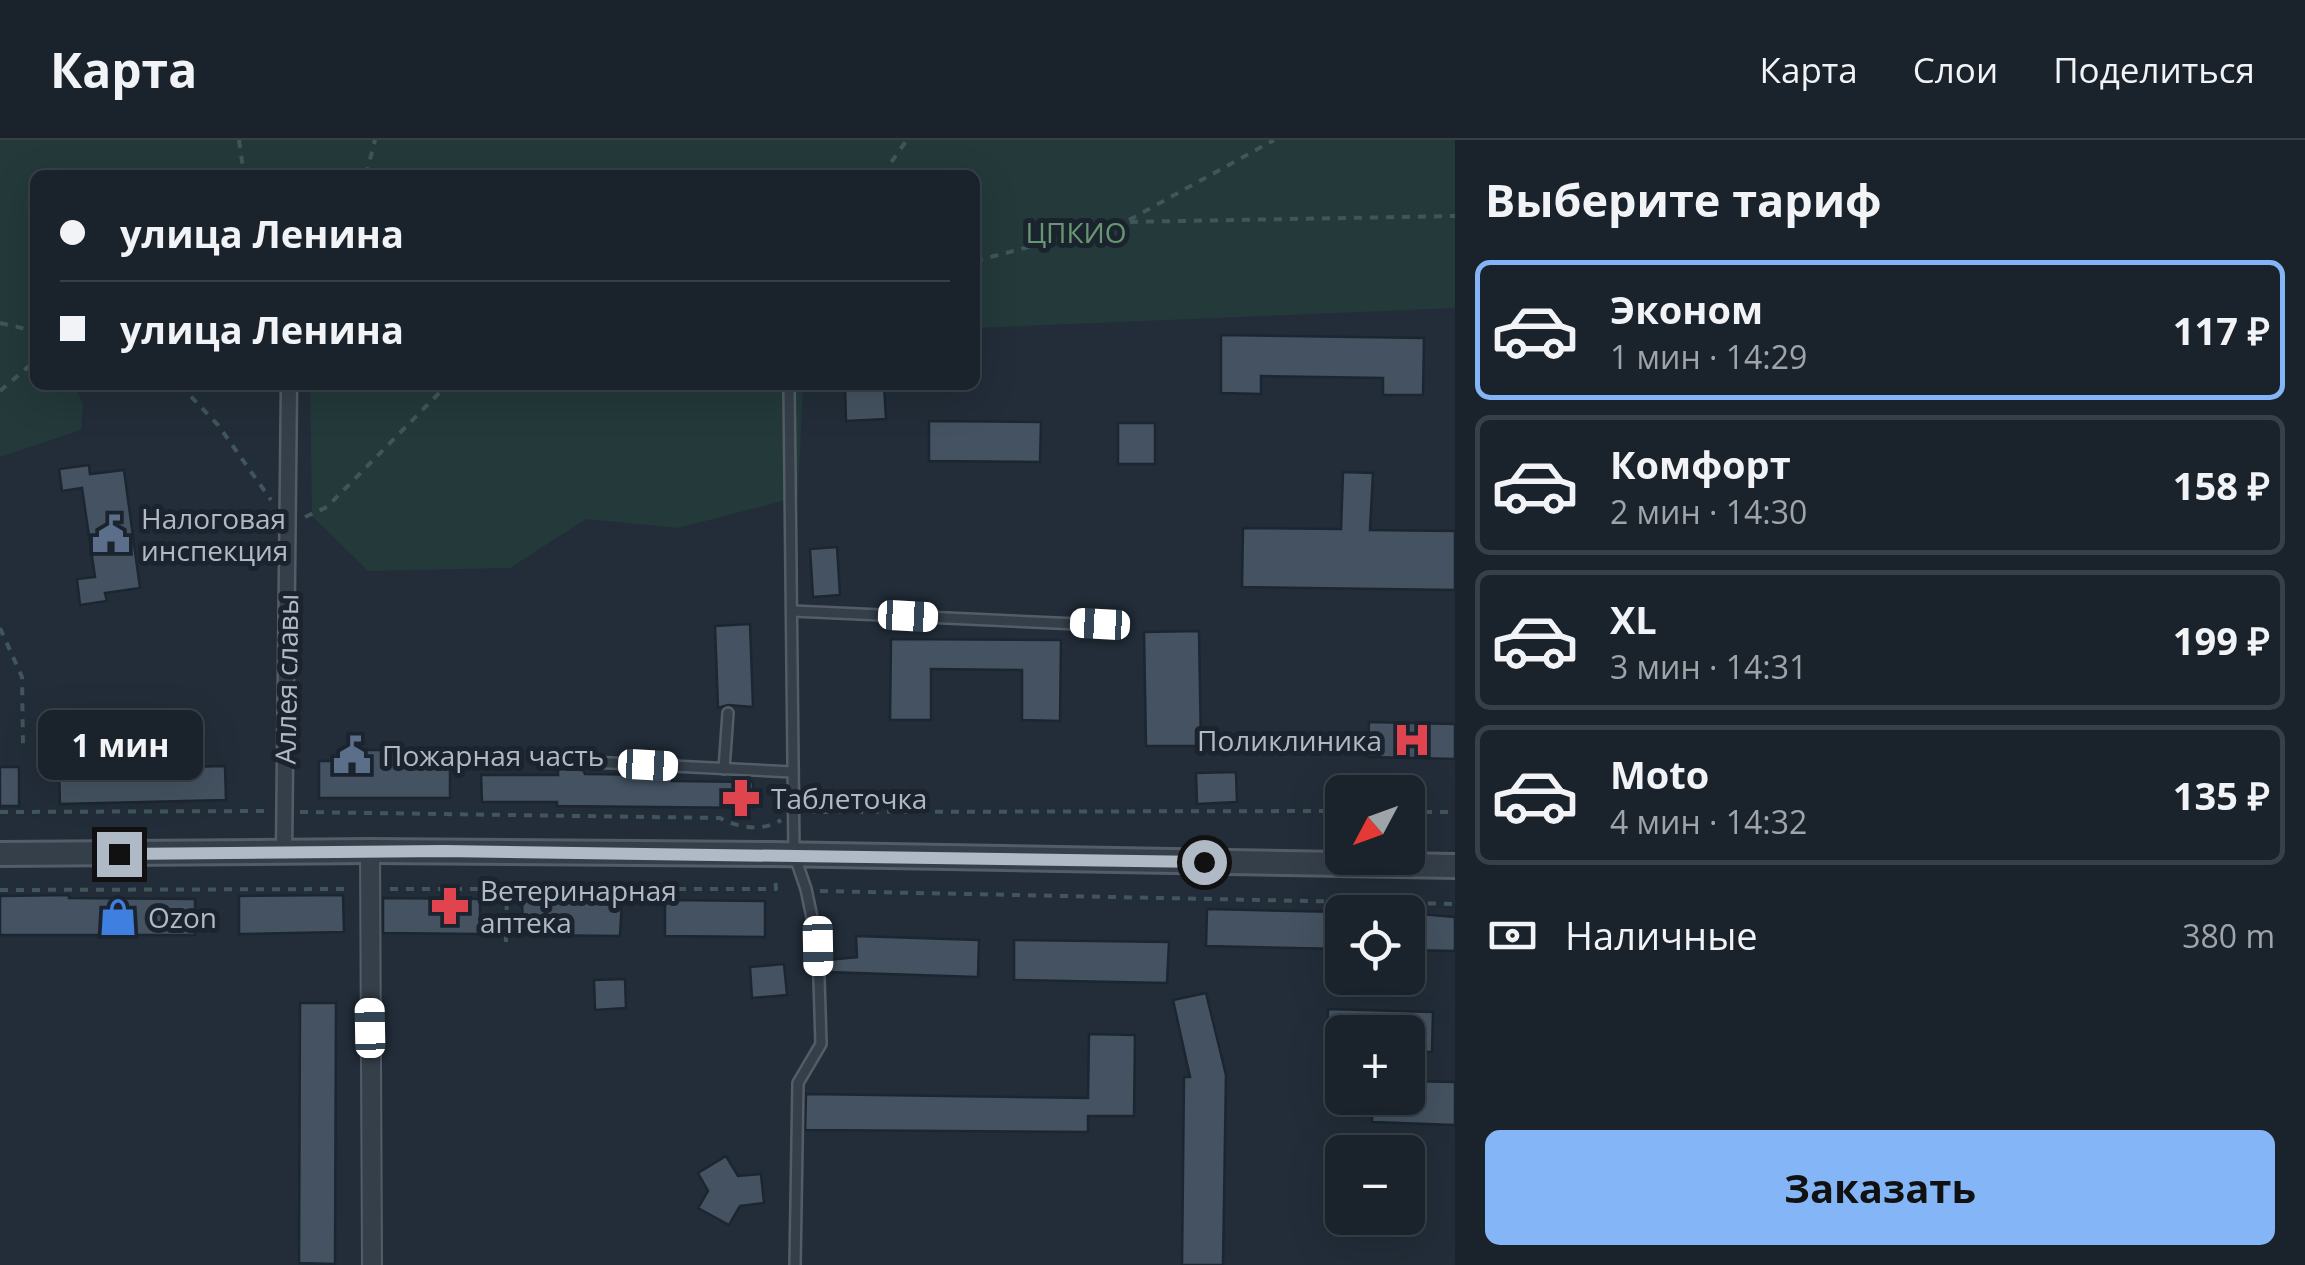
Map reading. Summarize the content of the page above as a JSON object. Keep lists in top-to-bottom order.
{
  "streets": {
    "street": ["Аллея славы"]
  },
  "parks": ["ЦПКИО"],
  "places": {
    "public building": ["Налоговая инспекция", "Пожарная часть"],
    "hospital": ["Поликлиника"],
    "pharmacy": ["Таблеточка", "Ветеринарная аптека"],
    "shop": ["Ozon"]
  },
  "north": "bottom left",
  "page": {
    "header": "Карта",
    "nav": ["Карта", "Слои", "Поделиться"],
    "heading": "Выберите тариф",
    "banner": ["улица Ленина", "улица Ленина"],
    "list": [
      {
        "name": "Эконом",
        "note": "1 мин · 14:29",
        "value": "117 ₽"
      },
      {
        "name": "Комфорт",
        "note": "2 мин · 14:30",
        "value": "158 ₽"
      },
      {
        "name": "XL",
        "note": "3 мин · 14:31",
        "value": "199 ₽"
      },
      {
        "name": "Moto",
        "note": "4 мин · 14:32",
        "value": "135 ₽"
      }
    ],
    "bubble": "1 мин",
    "map_buttons": ["+", "−"],
    "pay": ["Наличные", "380 m"],
    "buttons": "Заказать"
  }
}
